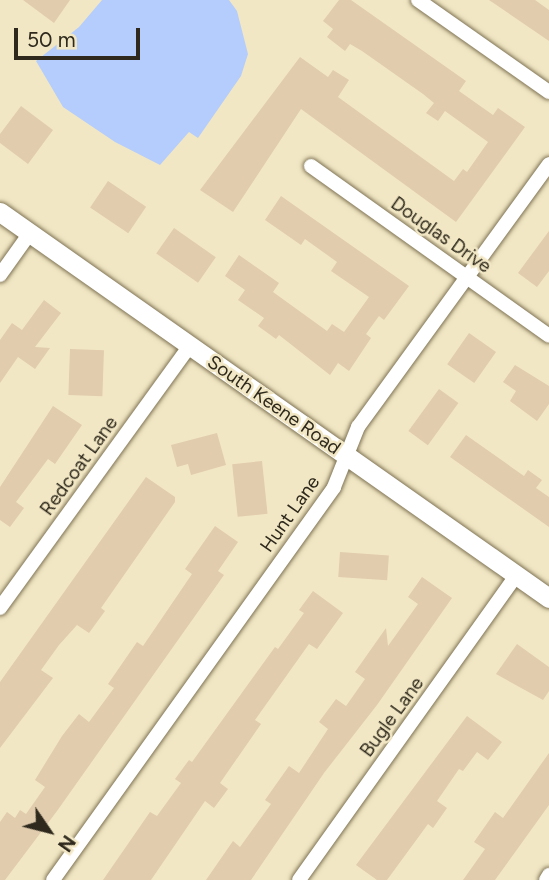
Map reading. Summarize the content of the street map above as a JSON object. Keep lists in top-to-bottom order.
{
  "streets": {
    "main road": ["South Keene Road"],
    "street": [
      "Douglas Drive",
      "Redcoat Lane",
      "Hunt Lane",
      "Bugle Lane"
    ]
  },
  "crossings": [
    ["Douglas Drive", "Hunt Lane"],
    ["South Keene Road", "Redcoat Lane"],
    ["South Keene Road", "Hunt Lane"],
    ["South Keene Road", "Bugle Lane"]
  ],
  "scale_bar": "50 m",
  "north": "bottom right"
}
